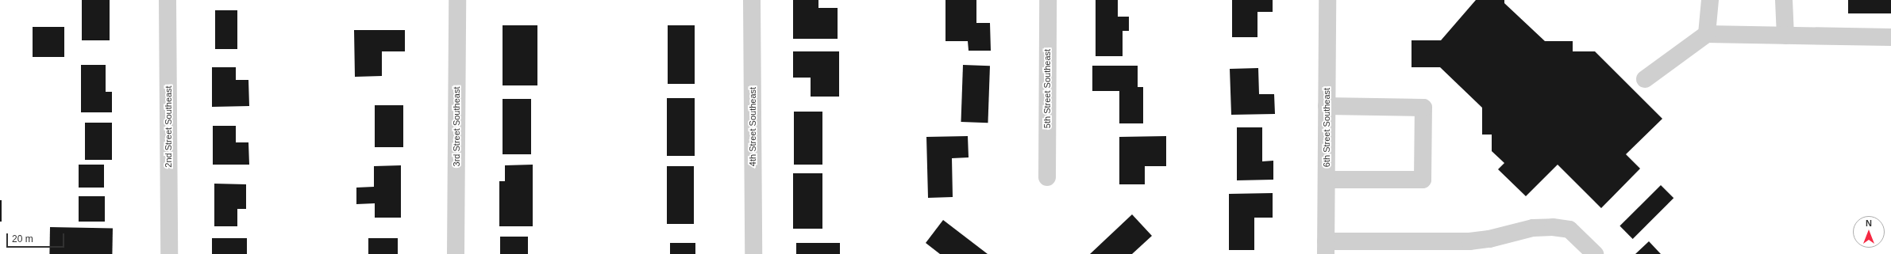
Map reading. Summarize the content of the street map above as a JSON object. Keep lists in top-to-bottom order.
{
  "streets": {
    "street": [
      "5th Street Southeast",
      "2nd Street Southeast",
      "3rd Street Southeast",
      "4th Street Southeast",
      "6th Street Southeast"
    ]
  },
  "scale_bar": "20 m",
  "north": "top"
}
